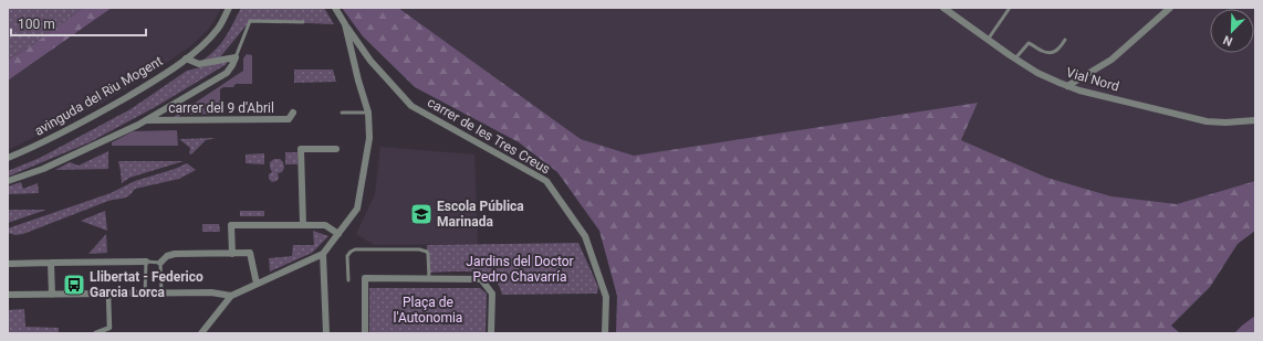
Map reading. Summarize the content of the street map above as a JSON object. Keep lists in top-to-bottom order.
{
  "streets": {
    "street": [
      "Vial Nord",
      "avinguda del Riu Mogent",
      "carrer del 9 d'Abril",
      "carrer de les Tres Creus"
    ]
  },
  "parks": ["Jardins del Doctor Pedro Chavarría", "Plaça de l'Autonomia"],
  "places": {
    "school or university": ["Escola Pública Marinada"],
    "bus stop": ["Llibertat - Federico Garcia Lorca"]
  },
  "scale_bar": "100 m",
  "north": "bottom left"
}
